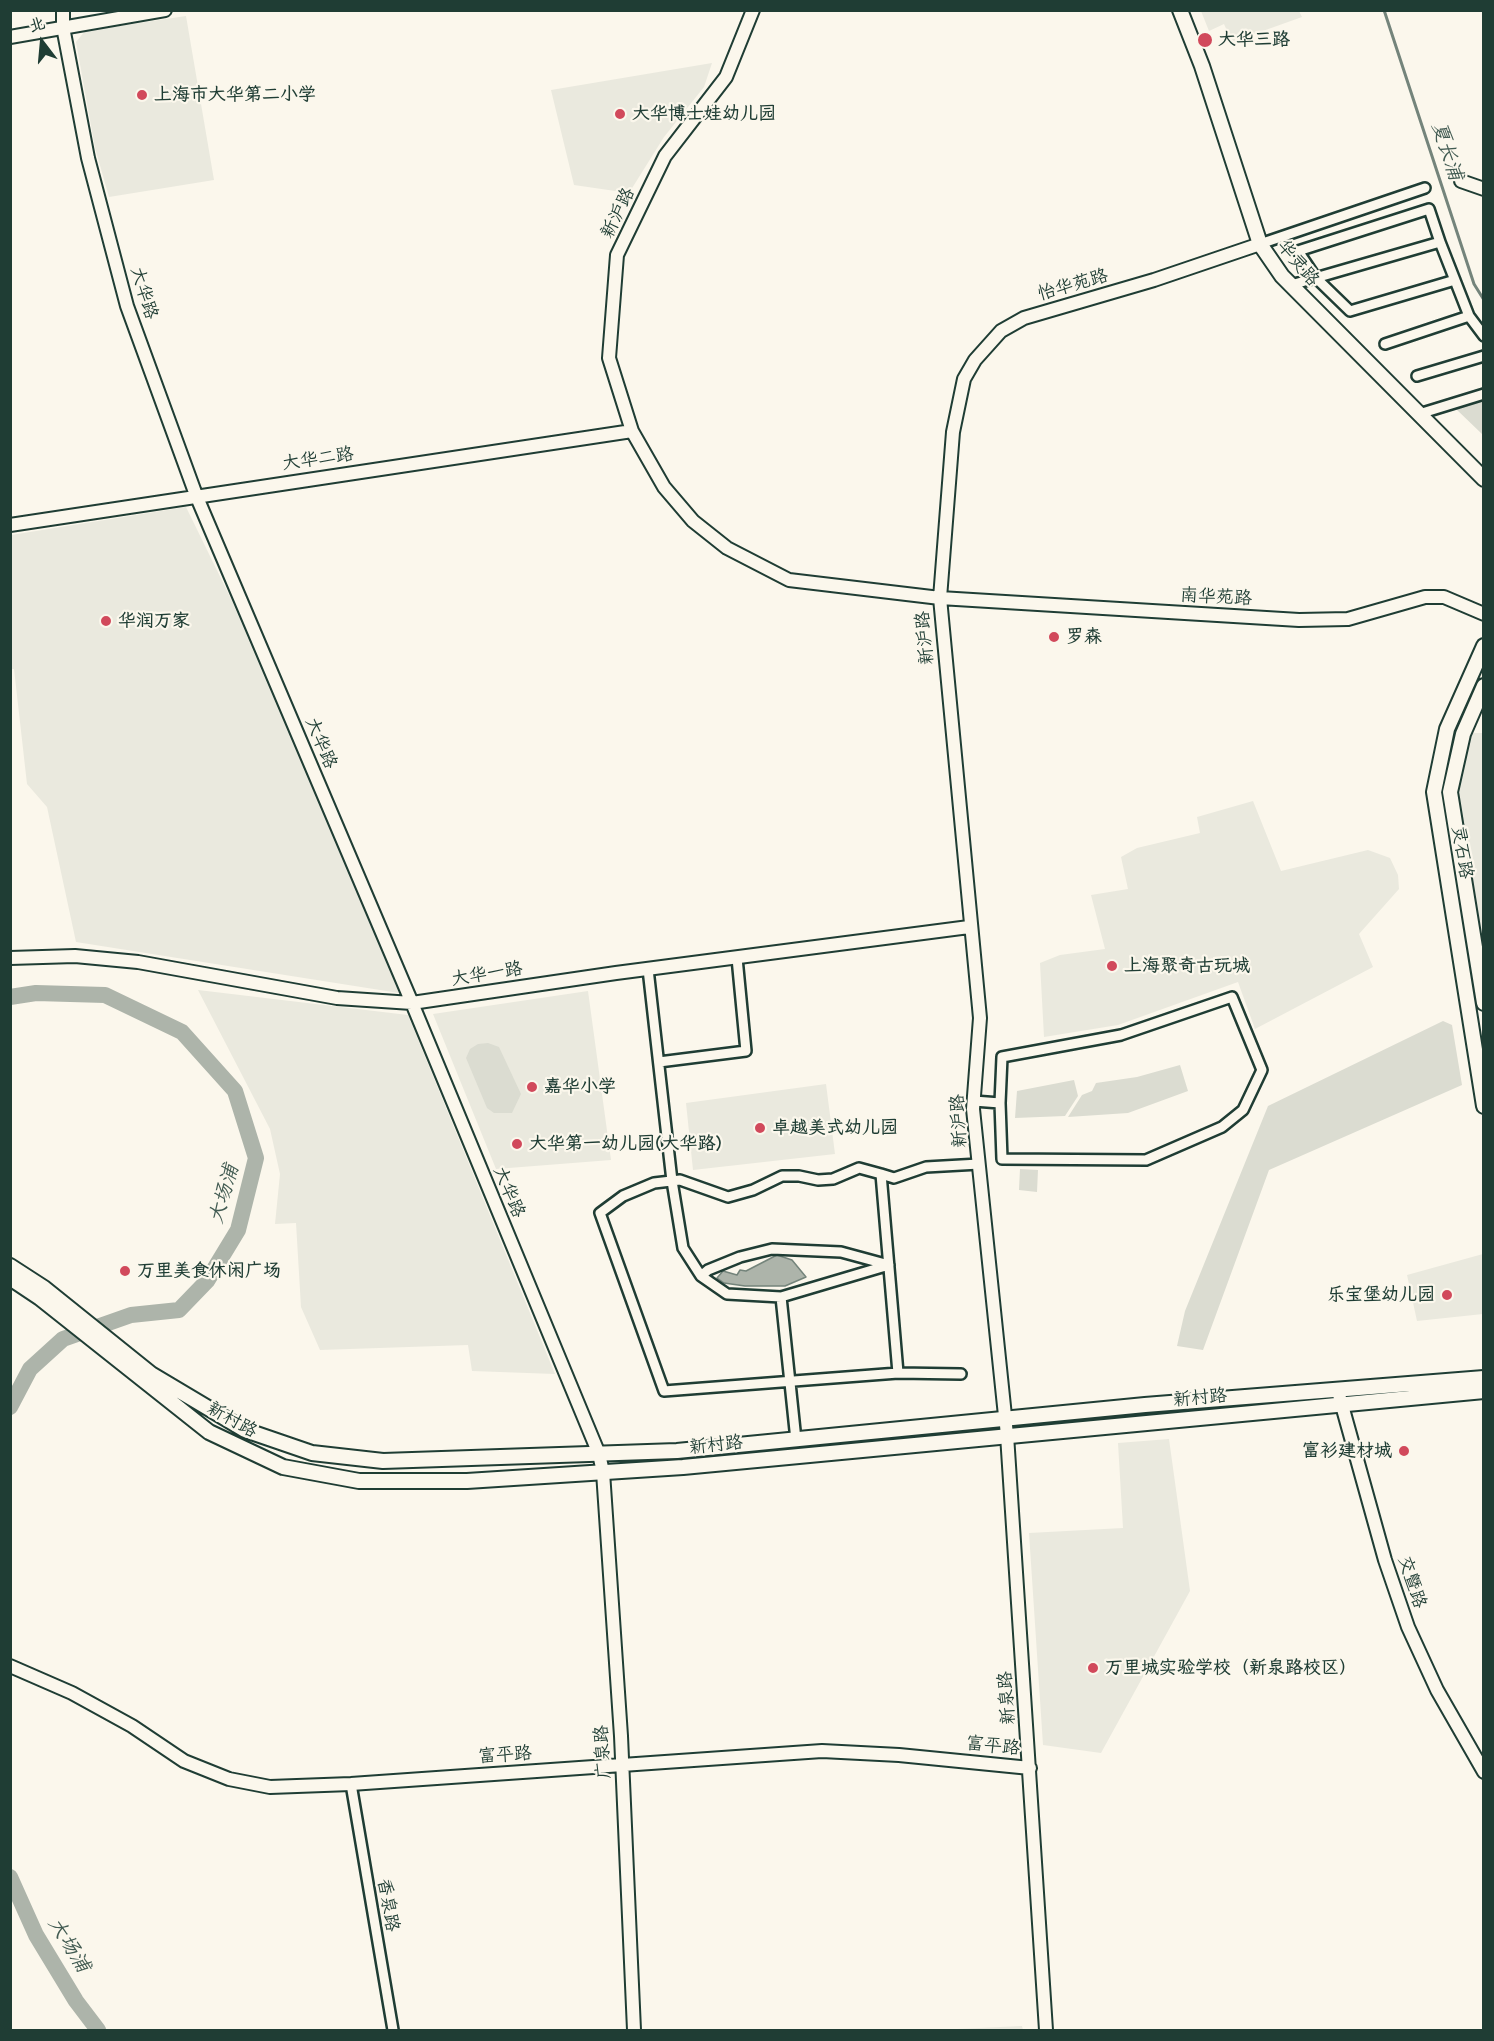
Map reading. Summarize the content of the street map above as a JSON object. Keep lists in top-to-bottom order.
{
  "streets": {
    "main road": ["华灵路", "灵石路", "新村路"],
    "street": [
      "新沪路",
      "怡华苑路",
      "大华路",
      "大华二路",
      "南华苑路",
      "大华一路",
      "交暨路",
      "新泉路",
      "富平路",
      "广泉路",
      "香泉路"
    ]
  },
  "crossings": [
    ["新沪路", "怡华苑路"],
    ["新沪路", "大华二路"],
    ["新沪路", "南华苑路"],
    ["新沪路", "大华一路"],
    ["新沪路", "新村路"],
    ["新沪路", "新泉路"],
    ["华灵路", "怡华苑路"],
    ["怡华苑路", "南华苑路"],
    ["大华路", "大华二路"],
    ["大华路", "大华一路"],
    ["大华路", "新村路"],
    ["大华路", "广泉路"],
    ["新村路", "交暨路"],
    ["新村路", "新泉路"],
    ["新村路", "广泉路"],
    ["新泉路", "富平路"],
    ["富平路", "广泉路"],
    ["富平路", "香泉路"]
  ],
  "water": ["夏长浦", "大场浦"],
  "places": [
    "大华三路",
    "上海市大华第二小学",
    "大华博士娃幼儿园",
    "华润万家",
    "罗森",
    "上海聚奇古玩城",
    "嘉华小学",
    "卓越美式幼儿园",
    "大华第一幼儿园(大华路)",
    "万里美食休闲广场",
    "乐宝堡幼儿园",
    "富衫建材城",
    "万里城实验学校（新泉路校区）"
  ],
  "north": "top"
}
